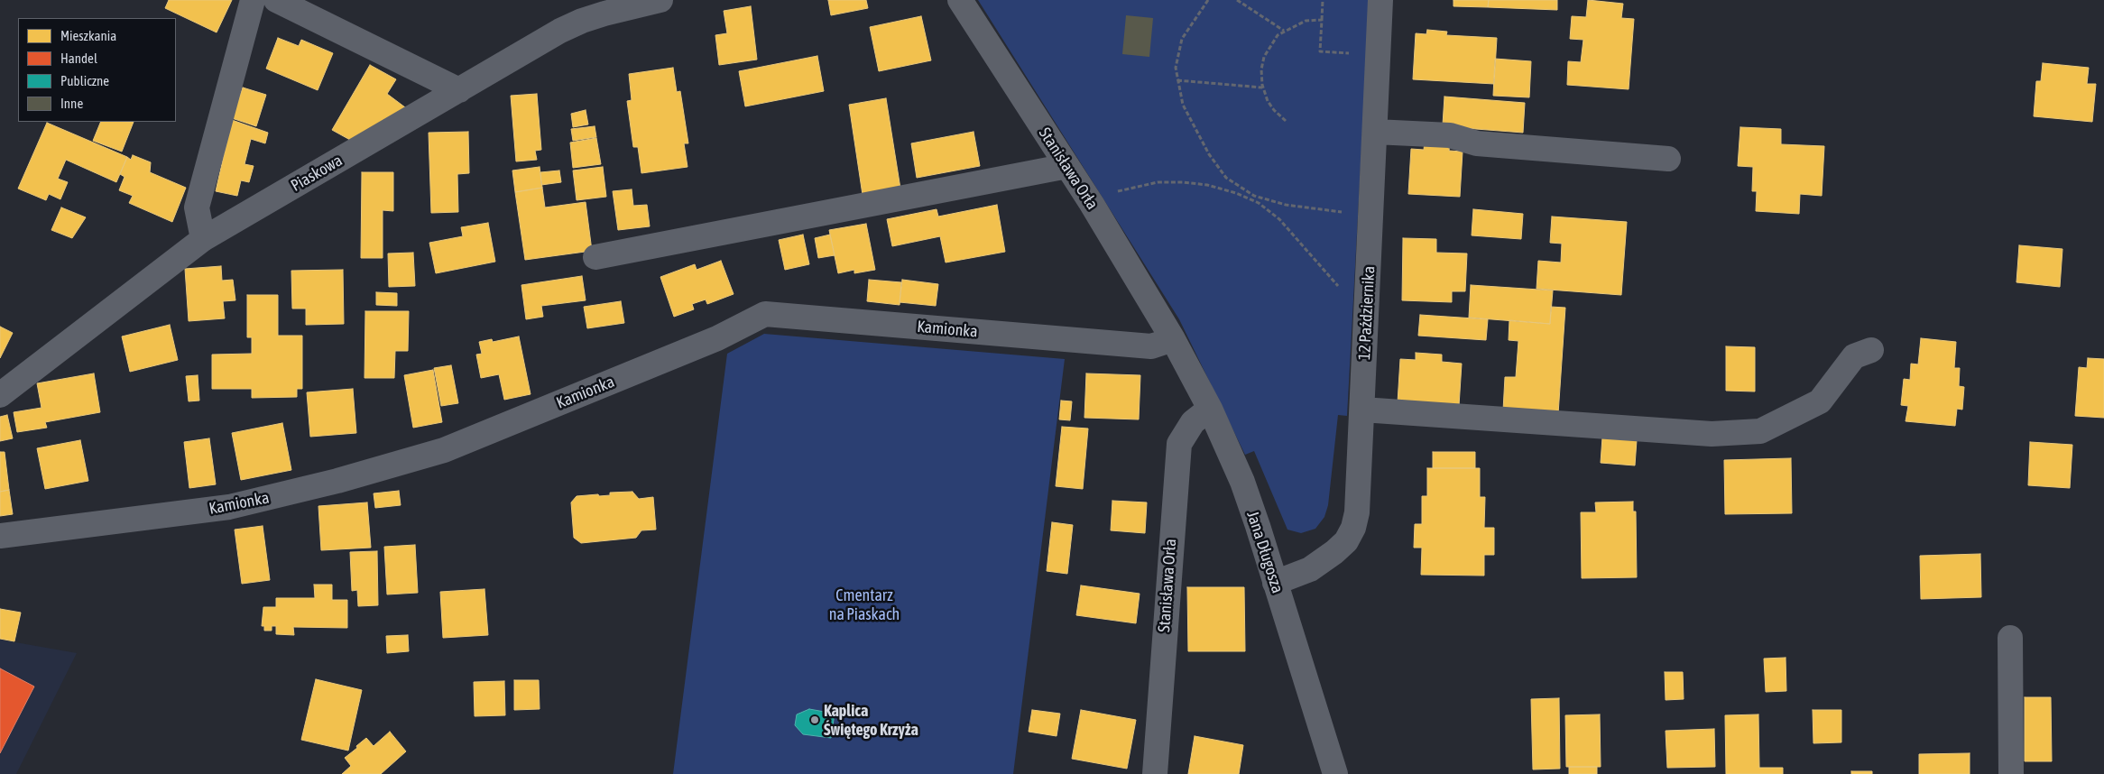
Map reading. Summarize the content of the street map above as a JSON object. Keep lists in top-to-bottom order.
{
  "streets": {
    "street": [
      "Stanisława Orła",
      "Piaskowa",
      "12 Października",
      "Kamionka",
      "Jana Długosza"
    ]
  },
  "crossings": [
    ["Stanisława Orła", "Kamionka"],
    ["Stanisława Orła", "Jana Długosza"],
    ["12 Października", "Jana Długosza"],
    ["Kamionka", "Jana Długosza"]
  ],
  "parks": ["Cmentarz na Piaskach"],
  "places": ["Kaplica Świętego Krzyża"],
  "legend": [
    "Mieszkania",
    "Handel",
    "Publiczne",
    "Inne"
  ]
}
